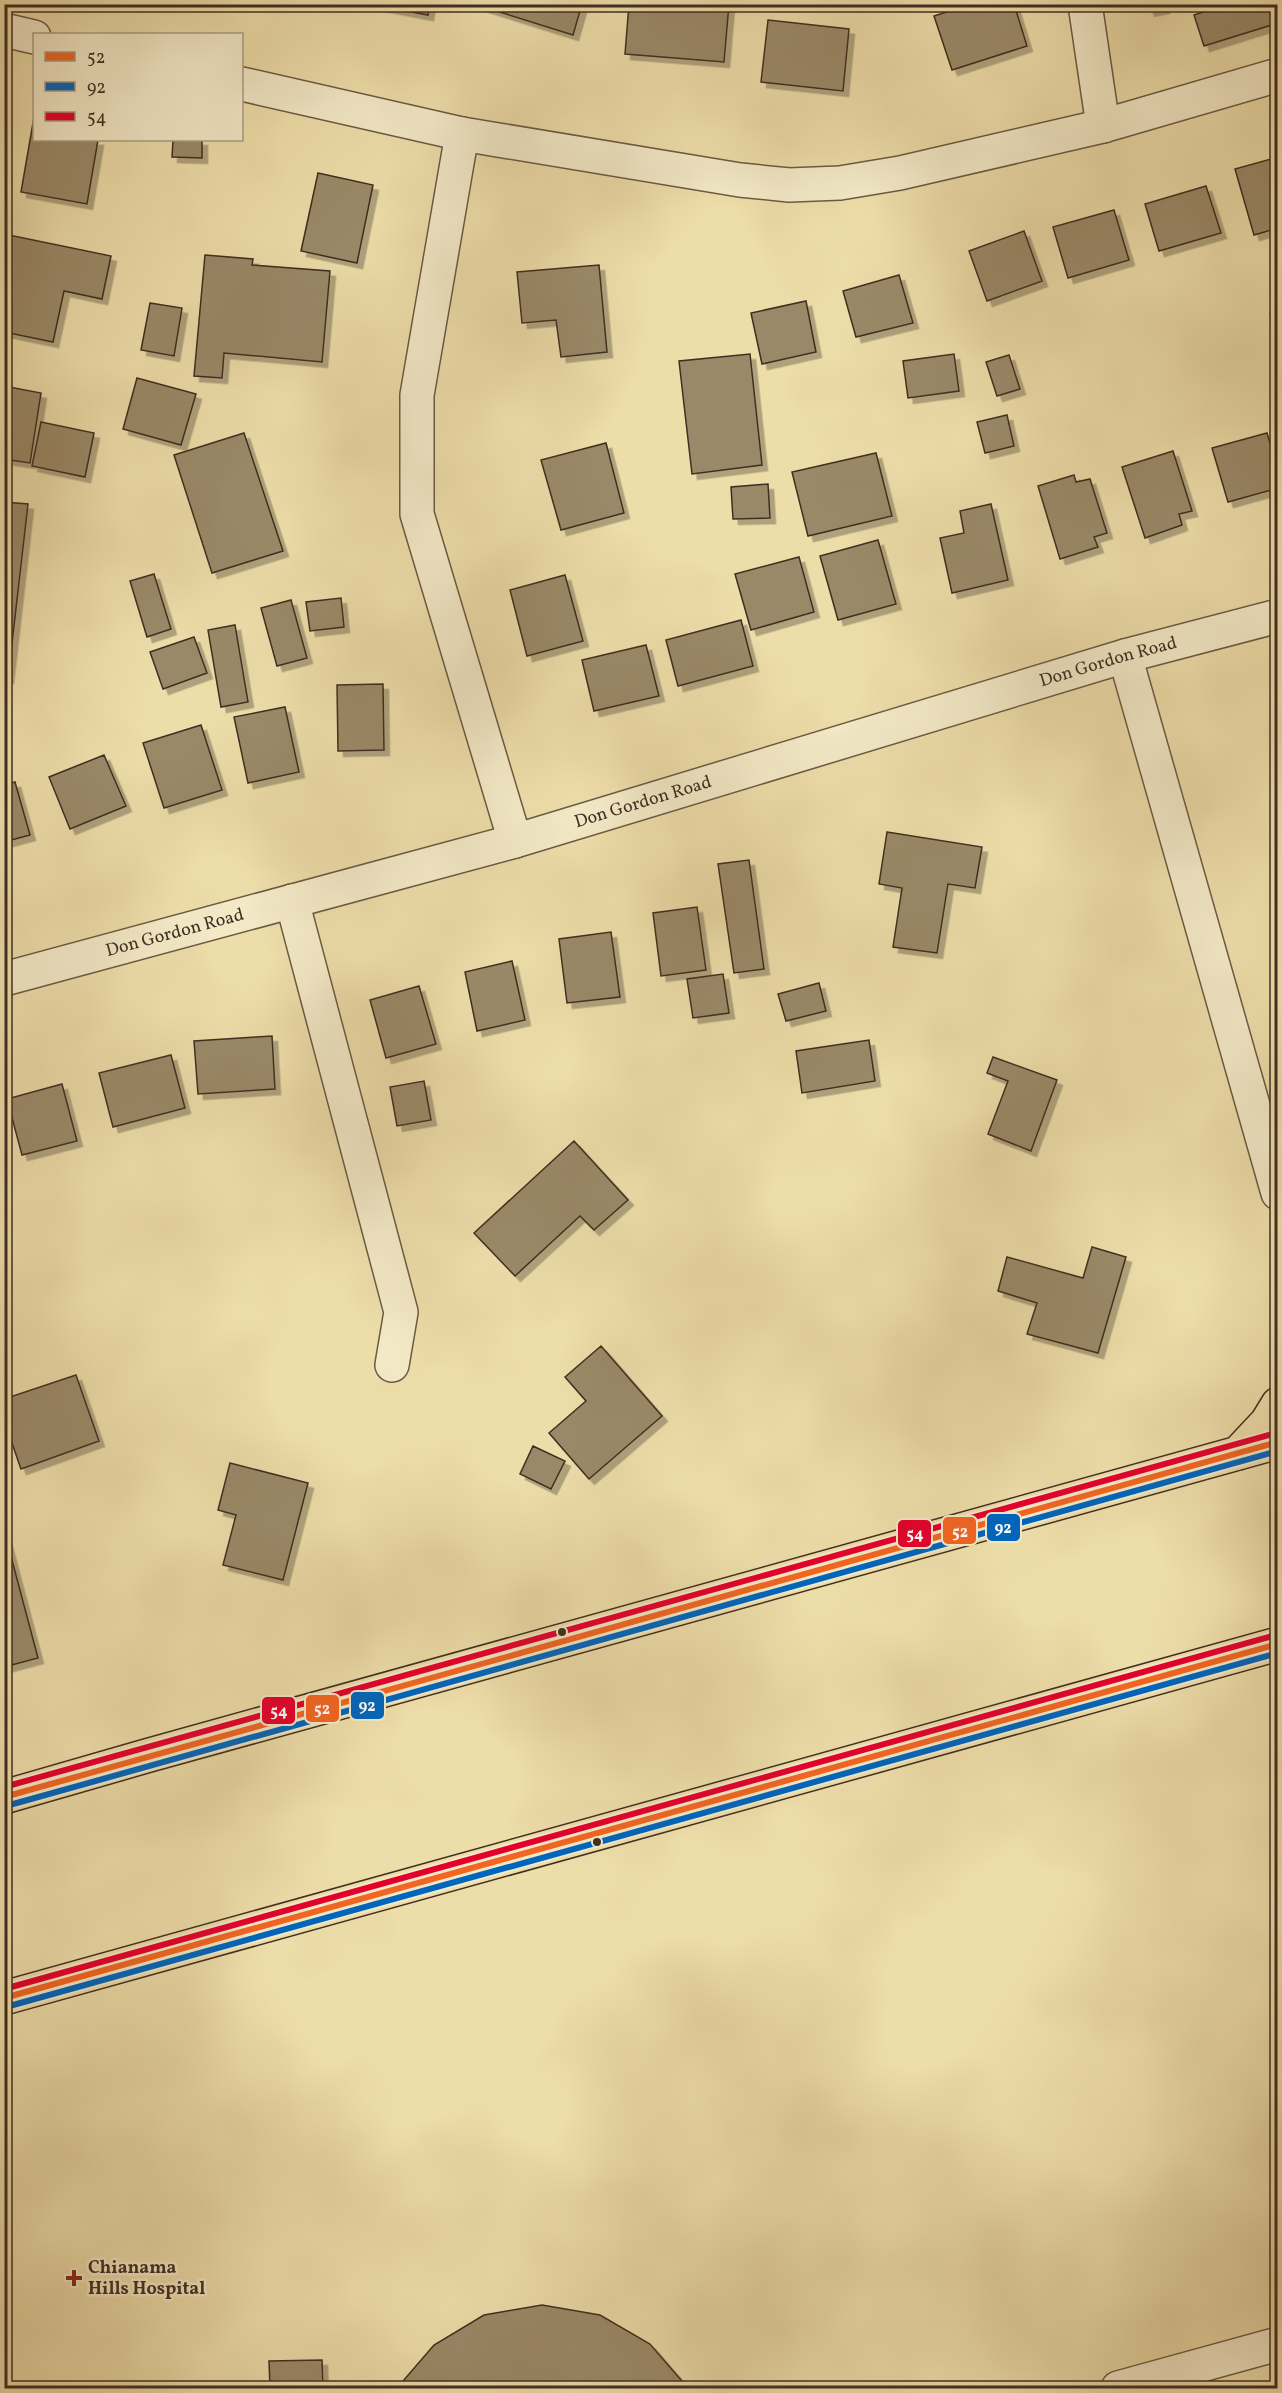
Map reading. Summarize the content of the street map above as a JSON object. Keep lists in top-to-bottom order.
{
  "streets": {
    "street": ["Don Gordon Road"]
  },
  "places": {
    "health": ["Chianama Hills Hospital"]
  },
  "lines": ["transit line 54", "transit line 52", "transit line 92"],
  "legend": ["52", "92", "54"]
}
